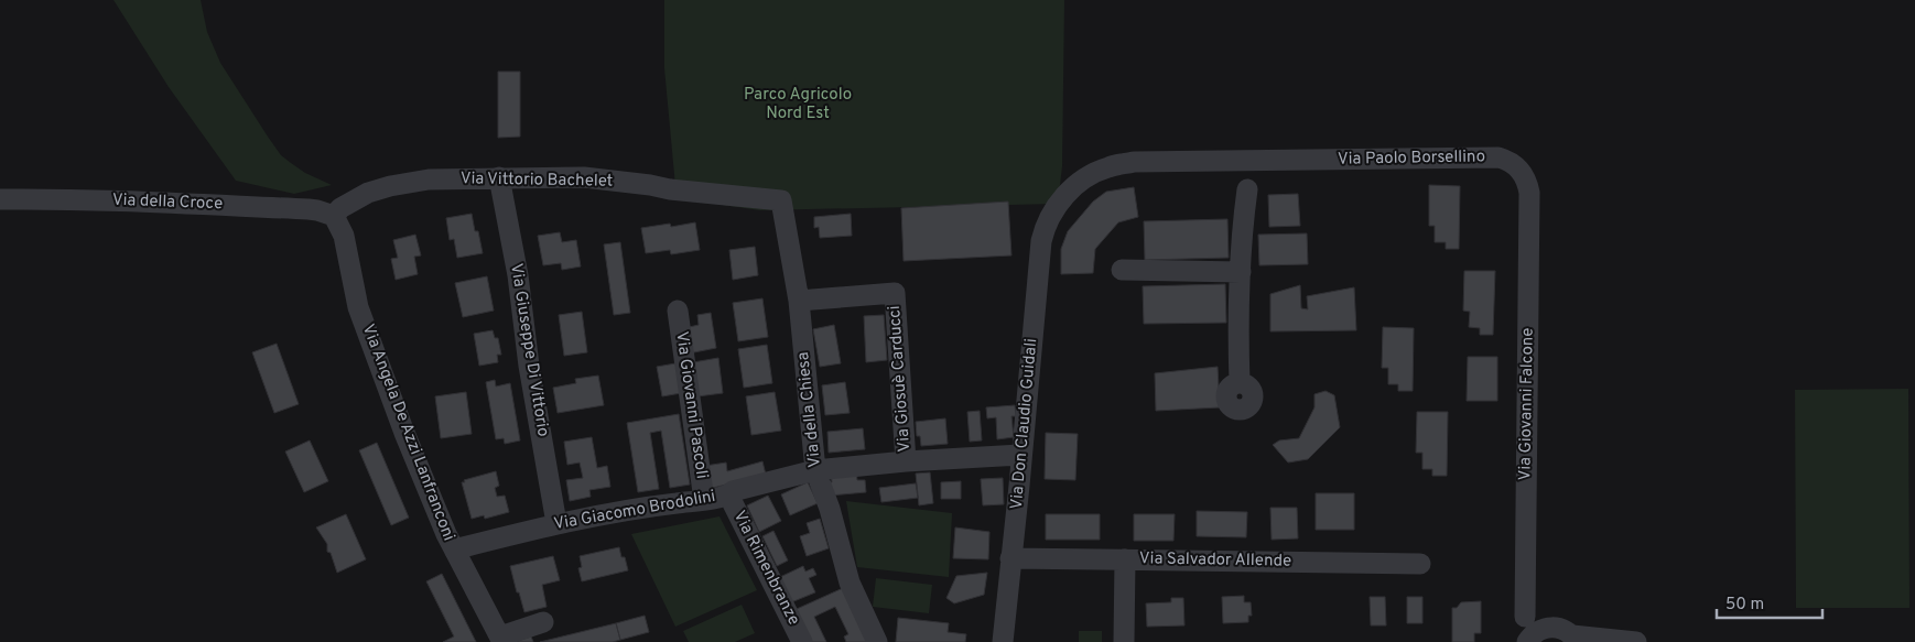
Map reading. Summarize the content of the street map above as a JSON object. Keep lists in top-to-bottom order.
{
  "streets": {
    "street": [
      "Via Paolo Borsellino",
      "Via Vittorio Bachelet",
      "Via della Croce",
      "Via Giuseppe Di Vittorio",
      "Via Giosuè Carducci",
      "Via Giovanni Falcone",
      "Via Giovanni Pascoli",
      "Via della Chiesa",
      "Via Don Claudio Guidali",
      "Via Angela De Azzi Lanfranconi",
      "Via Giacomo Brodolini",
      "Via Salvador Allende",
      "Via Rimenbranze"
    ]
  },
  "crossings": [
    ["Via Paolo Borsellino", "Via Giovanni Falcone"],
    ["Via Paolo Borsellino", "Via Don Claudio Guidali"],
    ["Via Vittorio Bachelet", "Via della Croce"],
    ["Via Vittorio Bachelet", "Via Giuseppe Di Vittorio"],
    ["Via Vittorio Bachelet", "Via della Chiesa"],
    ["Via Vittorio Bachelet", "Via Angela De Azzi Lanfranconi"],
    ["Via della Croce", "Via Angela De Azzi Lanfranconi"],
    ["Via Giuseppe Di Vittorio", "Via Giacomo Brodolini"],
    ["Via Giosuè Carducci", "Via della Chiesa"],
    ["Via Giosuè Carducci", "Via Giacomo Brodolini"],
    ["Via Giovanni Pascoli", "Via Giacomo Brodolini"],
    ["Via della Chiesa", "Via Giacomo Brodolini"],
    ["Via Don Claudio Guidali", "Via Giacomo Brodolini"],
    ["Via Don Claudio Guidali", "Via Salvador Allende"],
    ["Via Angela De Azzi Lanfranconi", "Via Giacomo Brodolini"],
    ["Via Giacomo Brodolini", "Via Rimenbranze"]
  ],
  "parks": ["Parco Agricolo Nord Est"],
  "scale_bar": "50 m"
}
